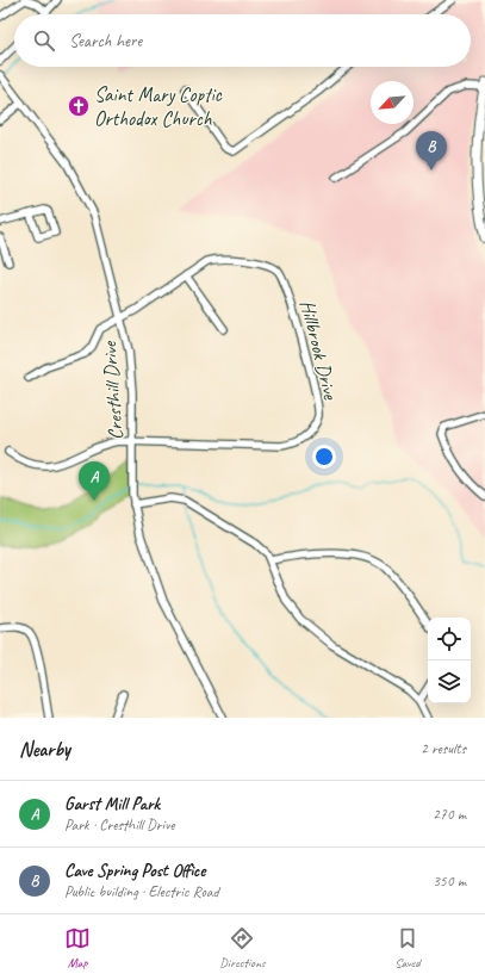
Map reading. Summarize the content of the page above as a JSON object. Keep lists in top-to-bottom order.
{
  "streets": {
    "street": ["Hillbrook Drive", "Cresthill Drive"]
  },
  "crossings": [
    ["Hillbrook Drive", "Cresthill Drive"]
  ],
  "places": {
    "church": ["Saint Mary Coptic Orthodox Church"]
  },
  "north": "bottom left",
  "page": {
    "search": "Search here",
    "pins": ["B", "A"],
    "heading": ["Nearby", "2 results"],
    "list": [
      {
        "mark": "A",
        "name": "Garst Mill Park",
        "note": "Park · Cresthill Drive",
        "value": "270 m"
      },
      {
        "mark": "B",
        "name": "Cave Spring Post Office",
        "note": "Public building · Electric Road",
        "value": "350 m"
      }
    ],
    "nav": ["Map", "Directions", "Saved"]
  }
}
